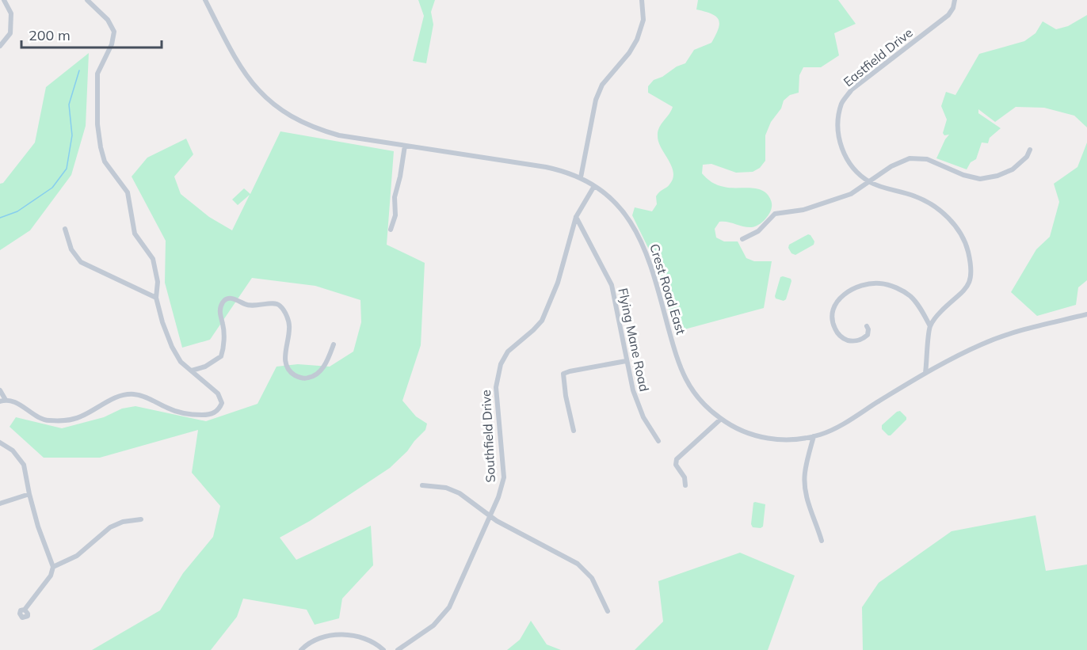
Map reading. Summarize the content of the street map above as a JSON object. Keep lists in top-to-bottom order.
{
  "streets": {
    "street": [
      "Eastfield Drive",
      "Crest Road East",
      "Flying Mane Road",
      "Southfield Drive"
    ]
  },
  "crossings": [
    ["Crest Road East", "Southfield Drive"],
    ["Flying Mane Road", "Southfield Drive"]
  ],
  "scale_bar": "200 m"
}
